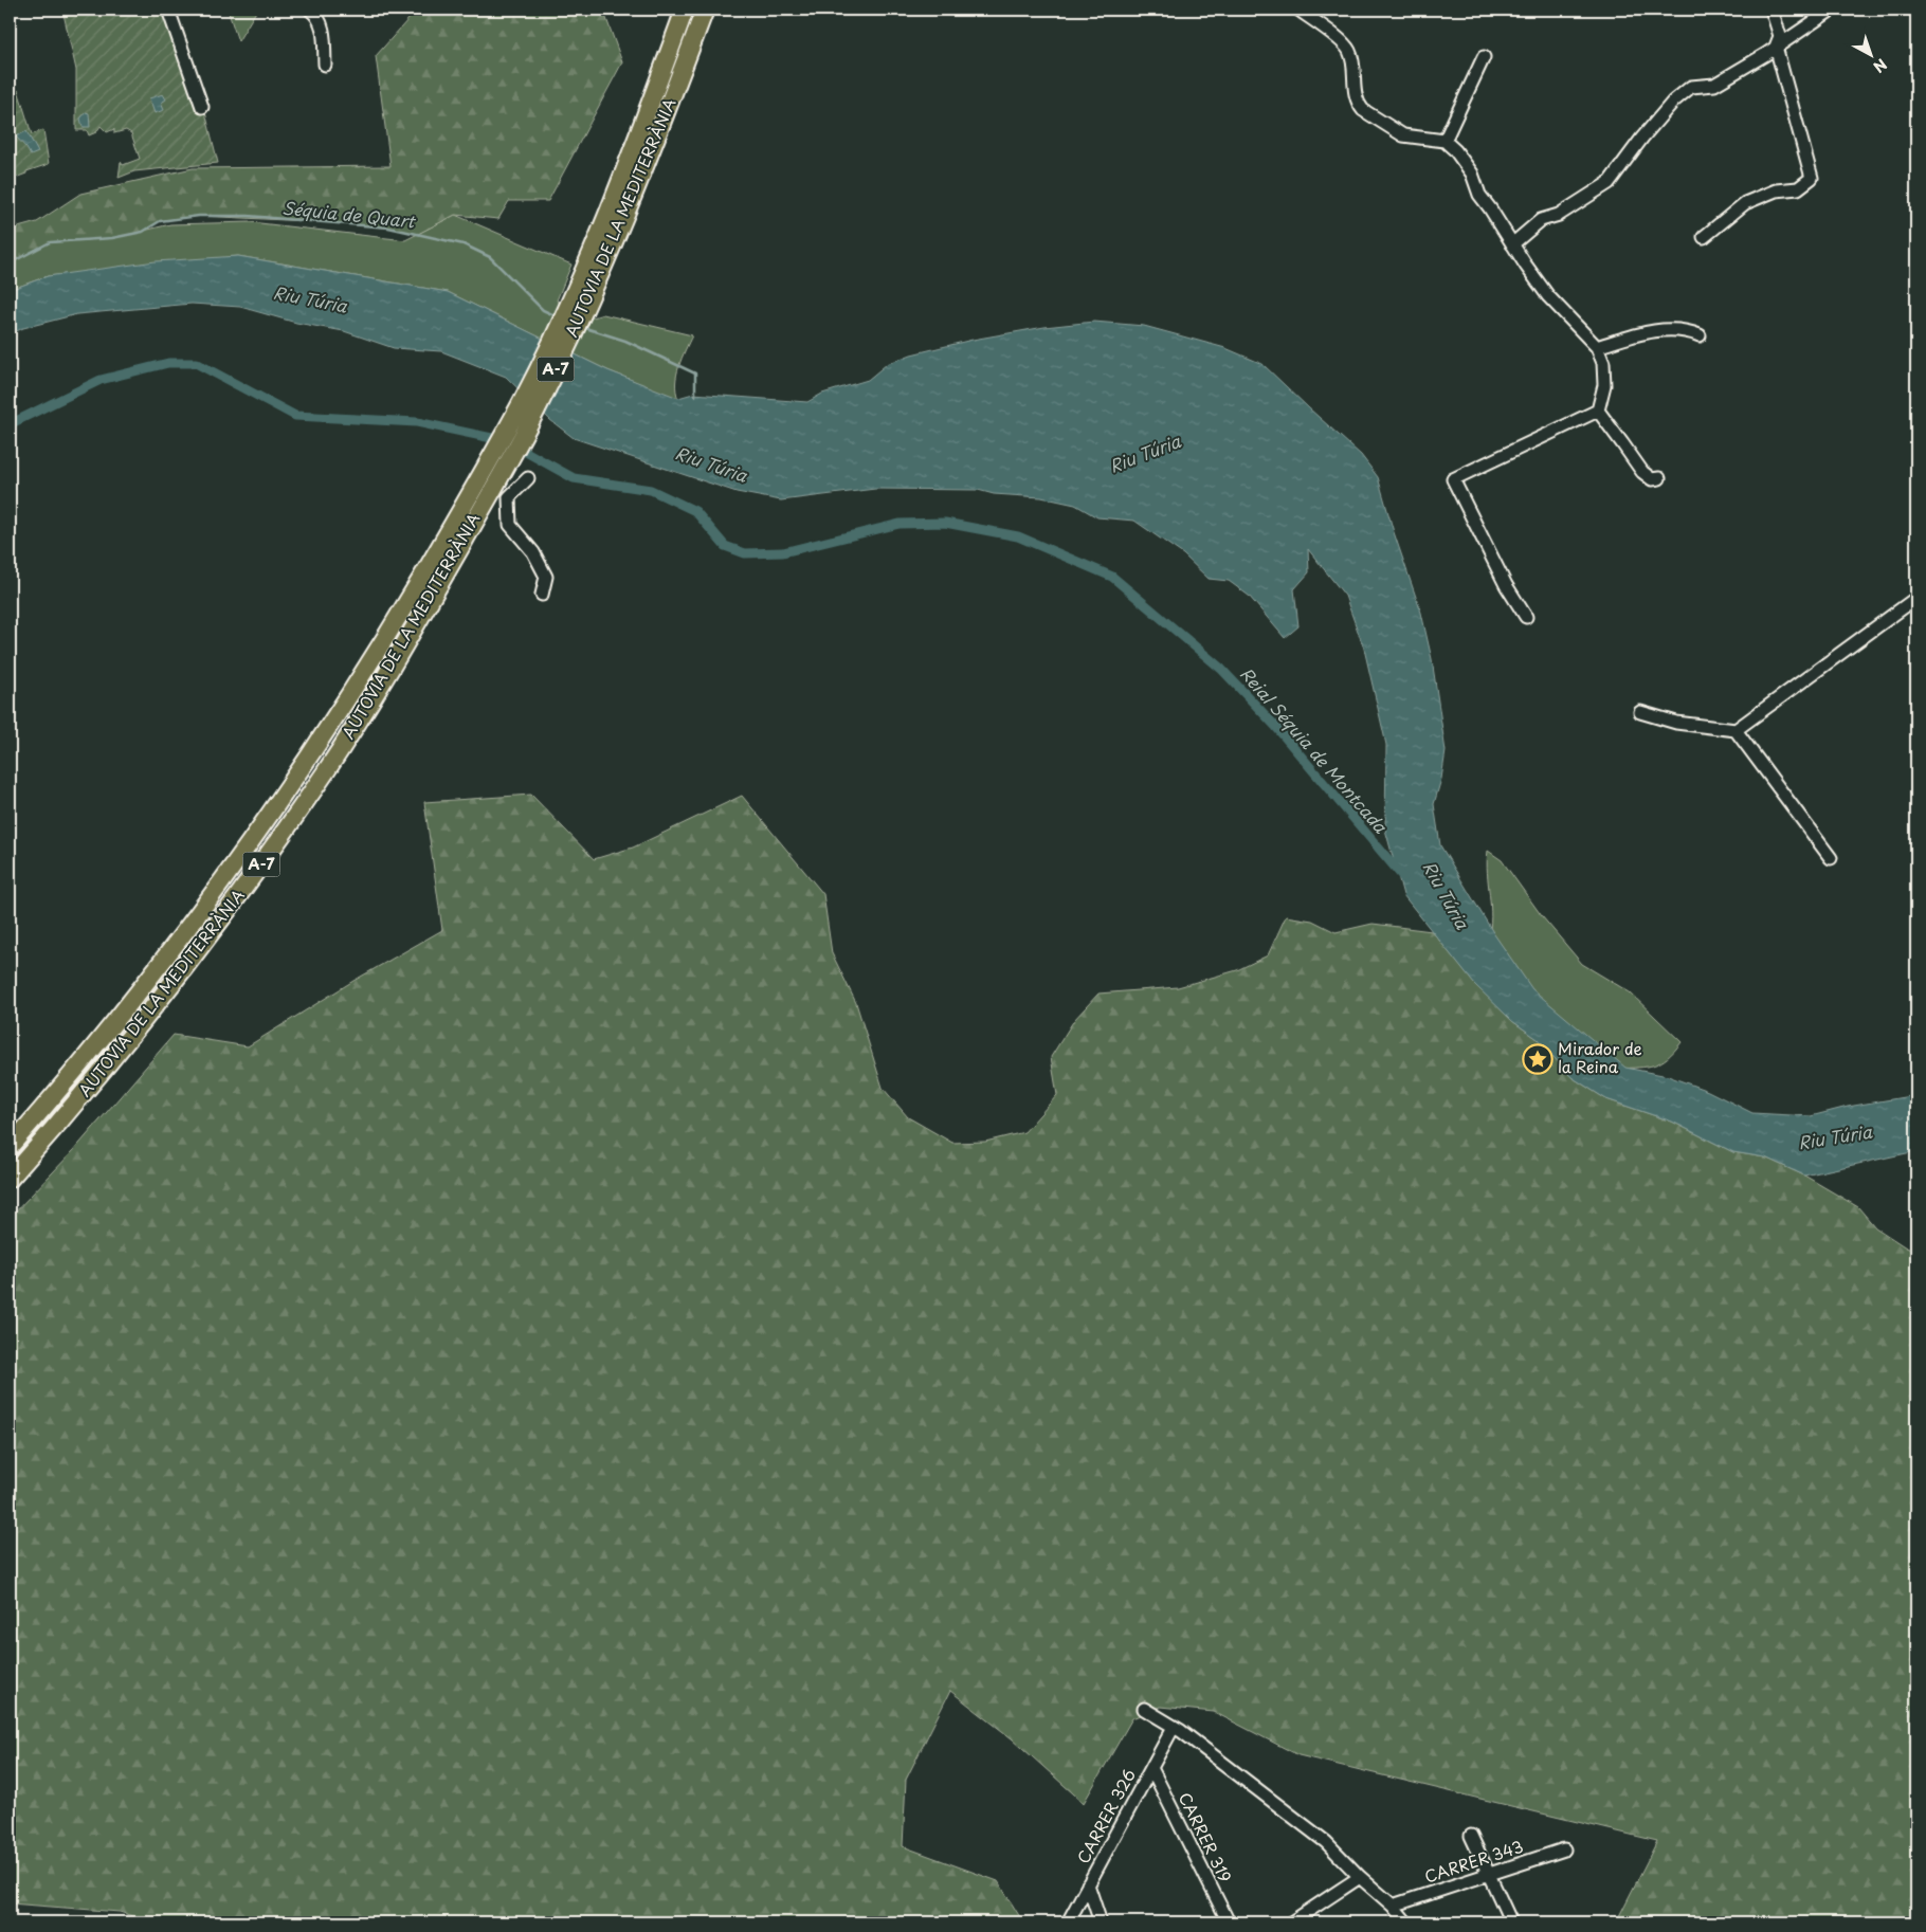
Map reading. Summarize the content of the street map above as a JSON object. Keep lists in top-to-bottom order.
{
  "streets": {
    "highway": ["AUTOVIA DE LA MEDITERRÀNIA", "A-7"],
    "street": ["CARRER 326", "CARRER 319", "CARRER 343"]
  },
  "crossings": [
    ["CARRER 326", "CARRER 319"]
  ],
  "water": ["Séquia de Quart", "Riu Túria", "Reial Séquia de Montcada"],
  "places": {
    "place": ["Mirador de la Reina"]
  },
  "north": "bottom right"
}
